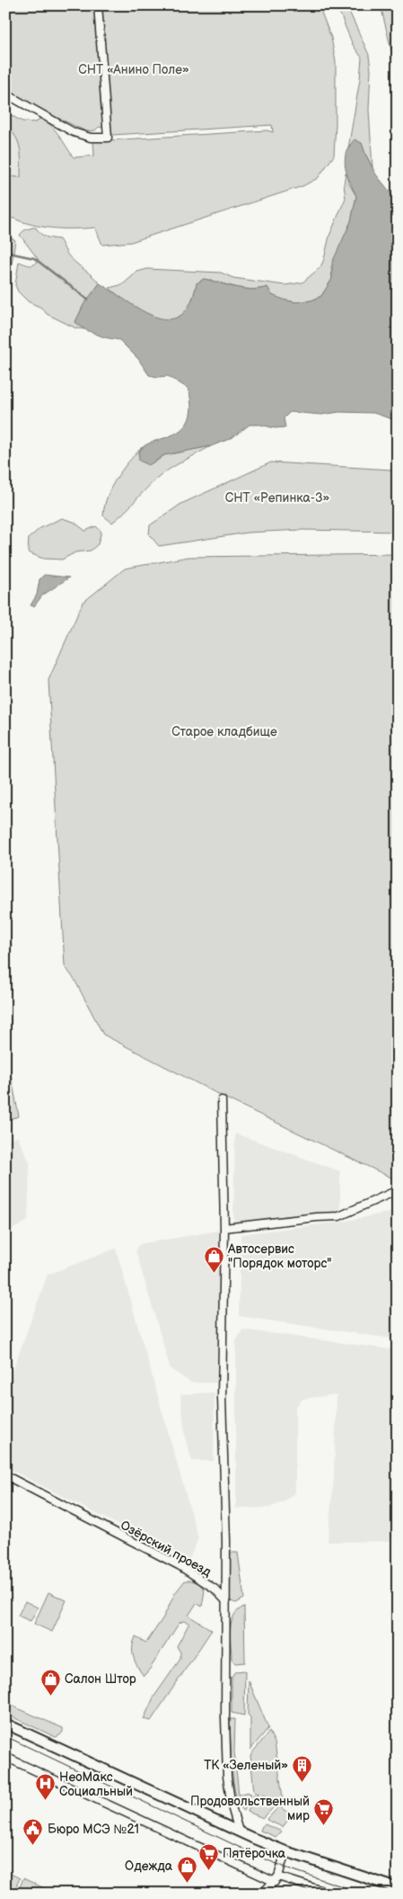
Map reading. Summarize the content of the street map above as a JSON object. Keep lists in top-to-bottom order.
{
  "streets": {
    "street": ["Озёрский проезд"]
  },
  "parks": ["СНТ «Анино Поле»", "СНТ «Репинка-3»", "Старое кладбище"],
  "places": {
    "shop": ["Автосервис \"Порядок моторс\"", "Салон Штор", "Одежда"],
    "building": ["ТК «Зеленый»"],
    "hospital": ["НеоМакс Социальный"],
    "supermarket": ["Продовольственный мир", "Пятёрочка"],
    "public building": ["Бюро МСЭ №21"]
  }
}
